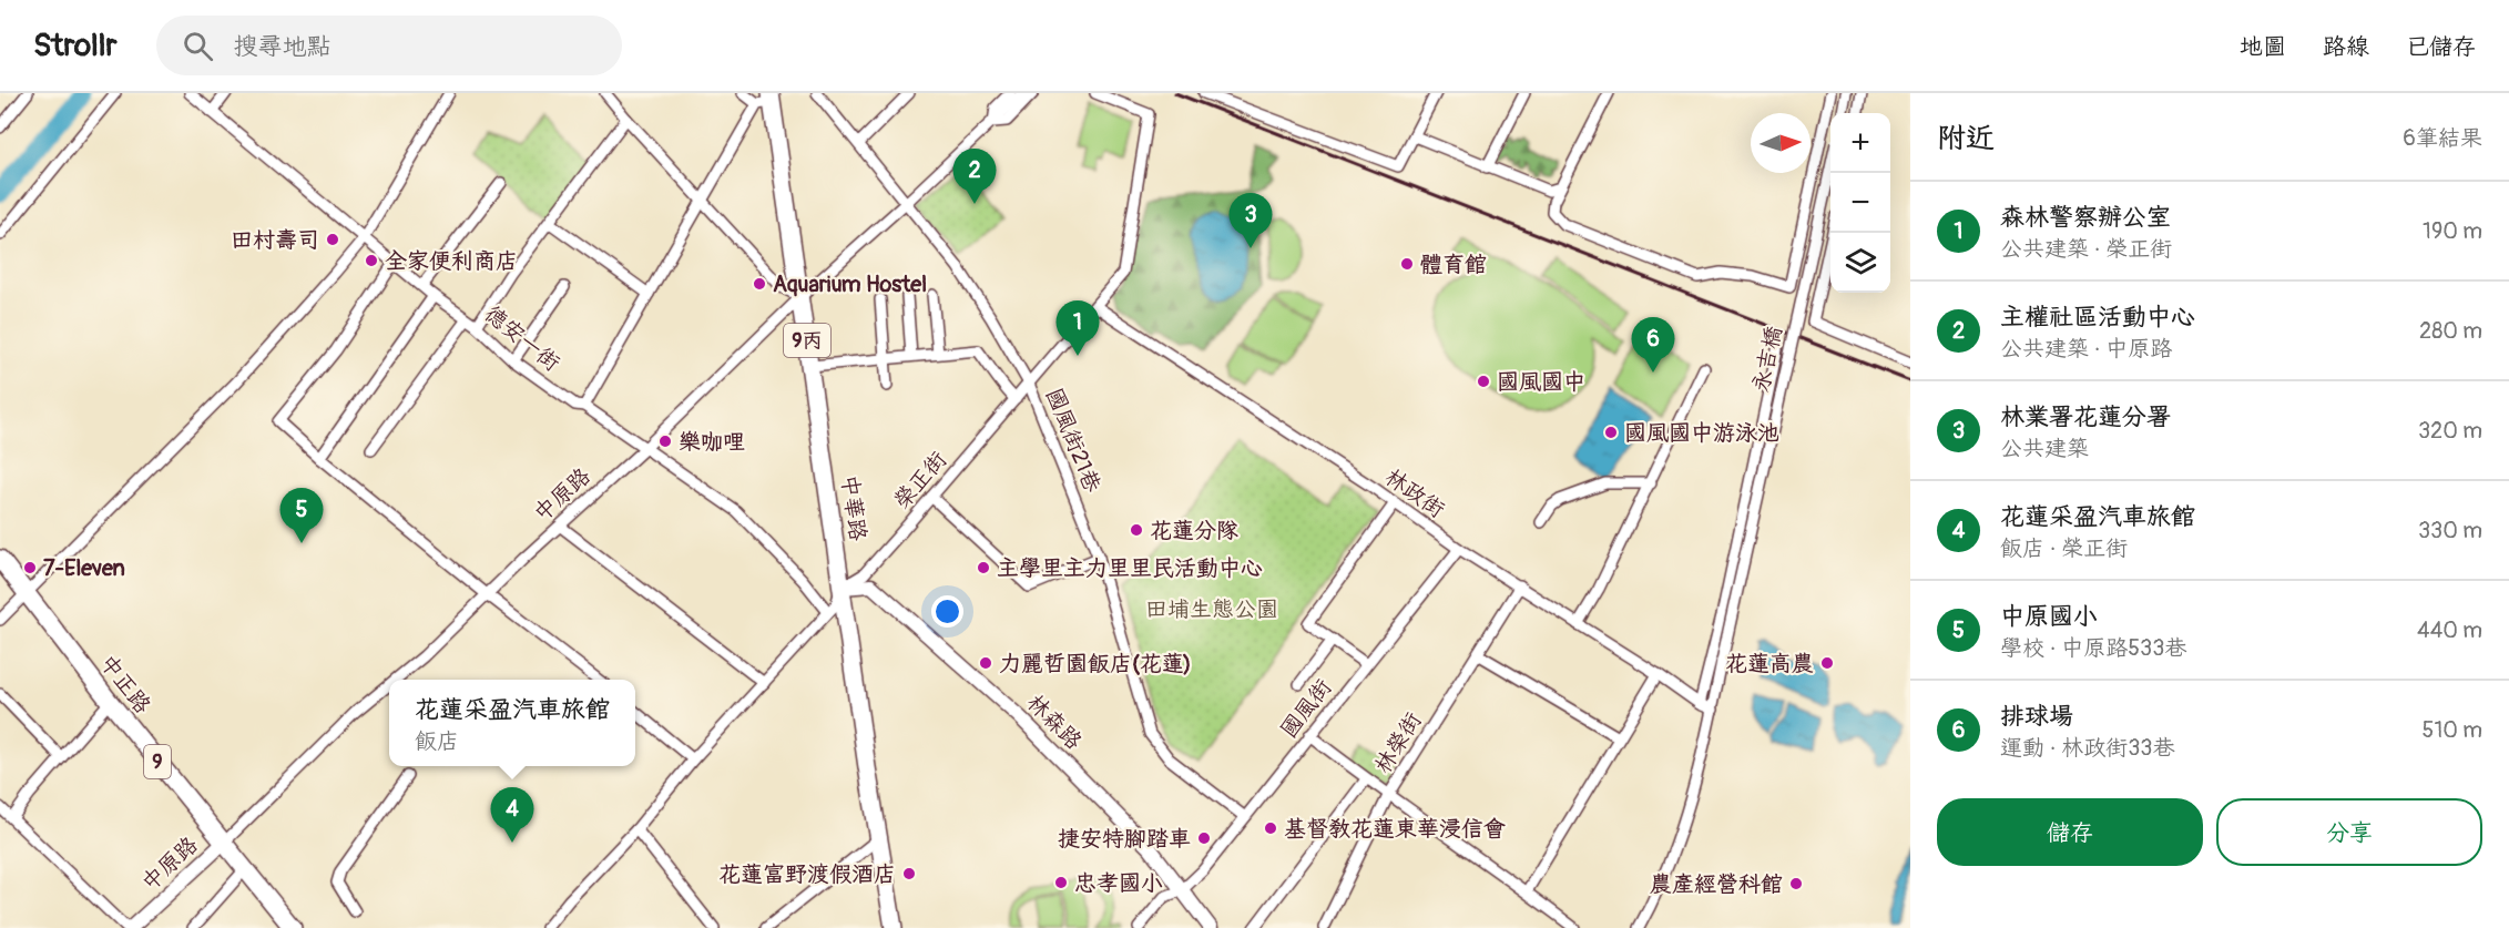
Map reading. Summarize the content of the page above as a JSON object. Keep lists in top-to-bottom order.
{
  "streets": {
    "main road": [
      "9丙",
      "中華路",
      "中正路",
      "9"
    ],
    "street": [
      "德安一街",
      "永吉橋",
      "國風街21巷",
      "榮正街",
      "林政街",
      "中原路",
      "國風街",
      "林森路",
      "林榮街"
    ]
  },
  "crossings": [
    ["德安一街", "榮正街"],
    ["德安一街", "中原路"],
    ["永吉橋", "林政街"],
    ["國風街21巷", "榮正街"],
    ["國風街21巷", "中原路"],
    ["國風街21巷", "國風街"],
    ["榮正街", "林政街"],
    ["榮正街", "中華路"],
    ["榮正街", "林森路"],
    ["林政街", "國風街"],
    ["林政街", "林榮街"],
    ["中原路", "中華路"],
    ["中原路", "中正路"],
    ["中華路", "林森路"],
    ["國風街", "林森路"]
  ],
  "parks": ["田埔生態公園"],
  "places": [
    "田村壽司",
    "全家便利商店",
    "體育館",
    "Aquarium Hostel",
    "國風國中",
    "國風國中游泳池",
    "樂咖哩",
    "花蓮分隊",
    "7-Eleven",
    "主學里主力里里民活動中心",
    "力麗哲園飯店(花蓮)",
    "花蓮高農",
    "基督教花蓮東華浸信會",
    "捷安特腳踏車",
    "花蓮富野渡假酒店",
    "忠孝國小",
    "農產經營科館"
  ],
  "north": "right",
  "page": {
    "header": "Strollr",
    "search": "搜尋地點",
    "nav": ["地圖", "路線", "已儲存"],
    "heading": ["附近", "6筆結果"],
    "map_buttons": ["+", "−"],
    "pins": [
      "2",
      "3",
      "1",
      "6",
      "5",
      "4"
    ],
    "list": [
      {
        "mark": "1",
        "name": "森林警察辦公室",
        "note": "公共建築 · 榮正街",
        "value": "190 m"
      },
      {
        "mark": "2",
        "name": "主權社區活動中心",
        "note": "公共建築 · 中原路",
        "value": "280 m"
      },
      {
        "mark": "3",
        "name": "林業署花蓮分署",
        "note": "公共建築",
        "value": "320 m"
      },
      {
        "mark": "4",
        "name": "花蓮采盈汽車旅館",
        "note": "飯店 · 榮正街",
        "value": "330 m"
      },
      {
        "mark": "5",
        "name": "中原國小",
        "note": "學校 · 中原路533巷",
        "value": "440 m"
      },
      {
        "mark": "6",
        "name": "排球場",
        "note": "運動 · 林政街33巷",
        "value": "510 m"
      }
    ],
    "popup": ["花蓮采盈汽車旅館", "飯店"],
    "buttons": ["儲存", "分享"]
  }
}
